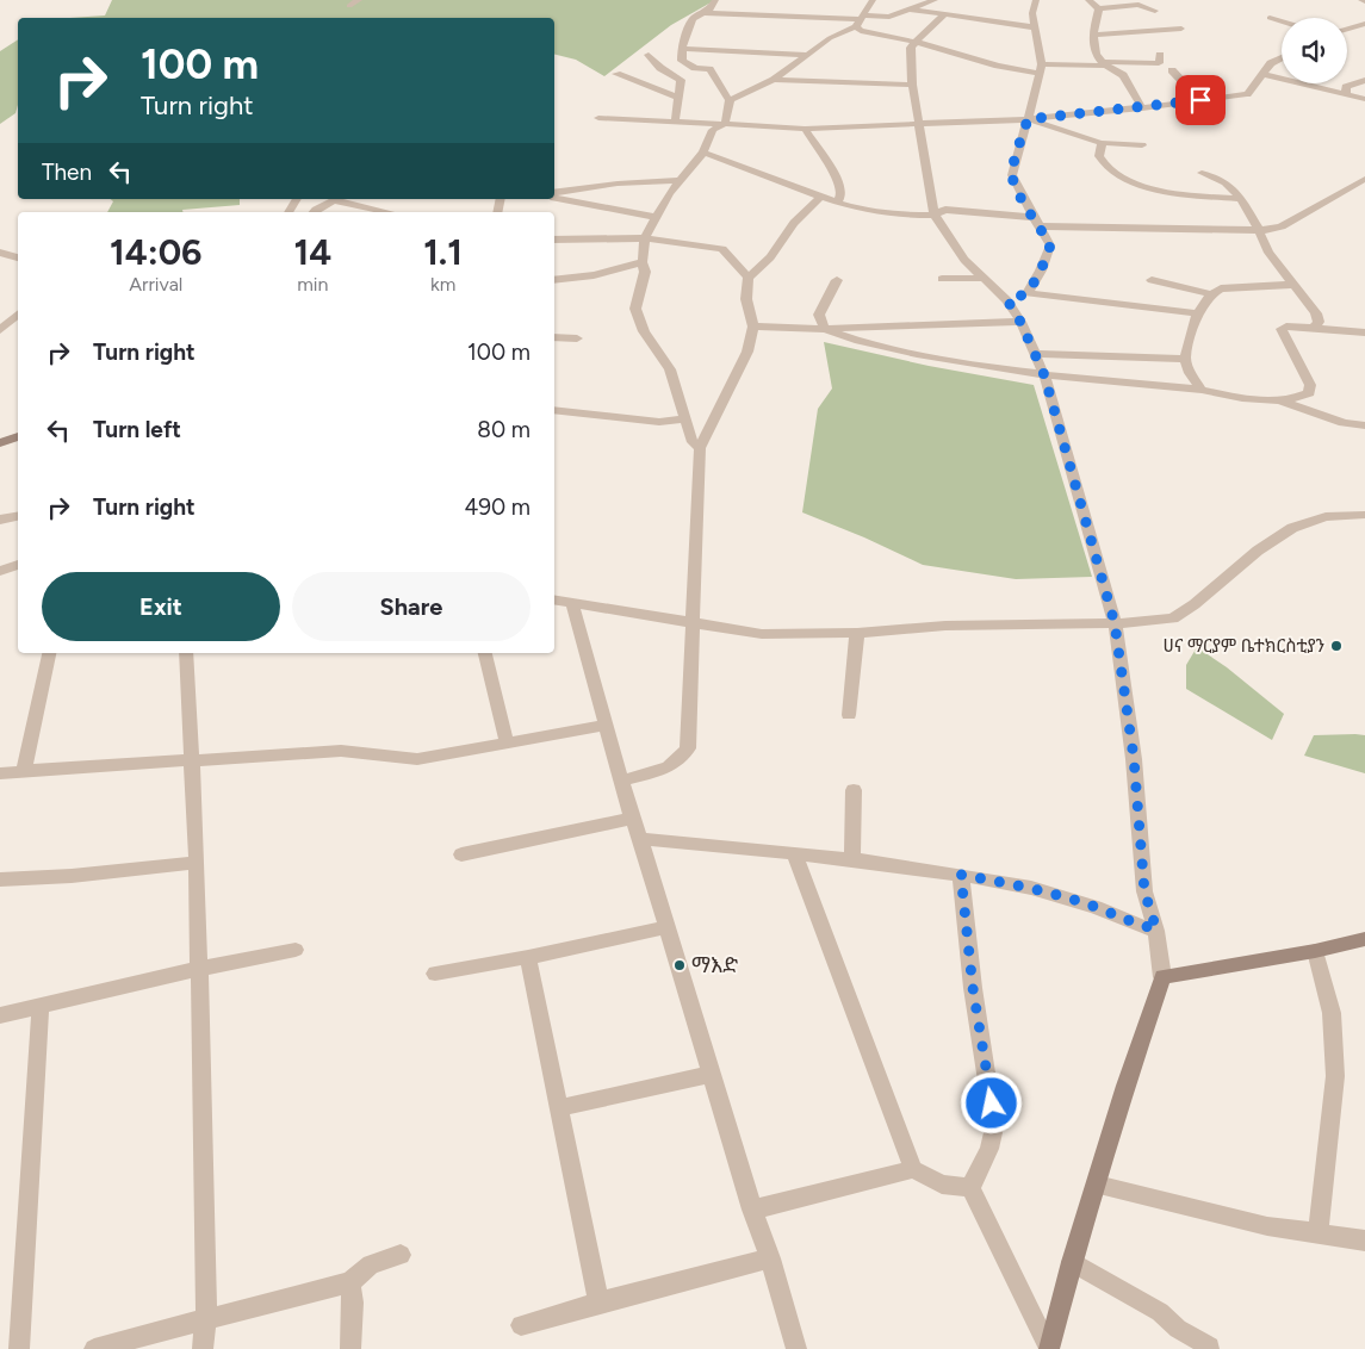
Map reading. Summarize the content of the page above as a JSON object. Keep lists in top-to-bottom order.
{
  "places": ["ሀና ማርያም ቤተክርስቲያን", "ማእድ"],
  "page": {
    "turn": ["100 m", "Turn right"],
    "then": "Then",
    "eta": [
      "14:06",
      "Arrival",
      "14",
      "min",
      "1.1",
      "km"
    ],
    "list": [
      {
        "name": "Turn right",
        "value": "100 m"
      },
      {
        "name": "Turn left",
        "value": "80 m"
      },
      {
        "name": "Turn right",
        "value": "490 m"
      }
    ],
    "buttons": ["Exit", "Share"]
  }
}
